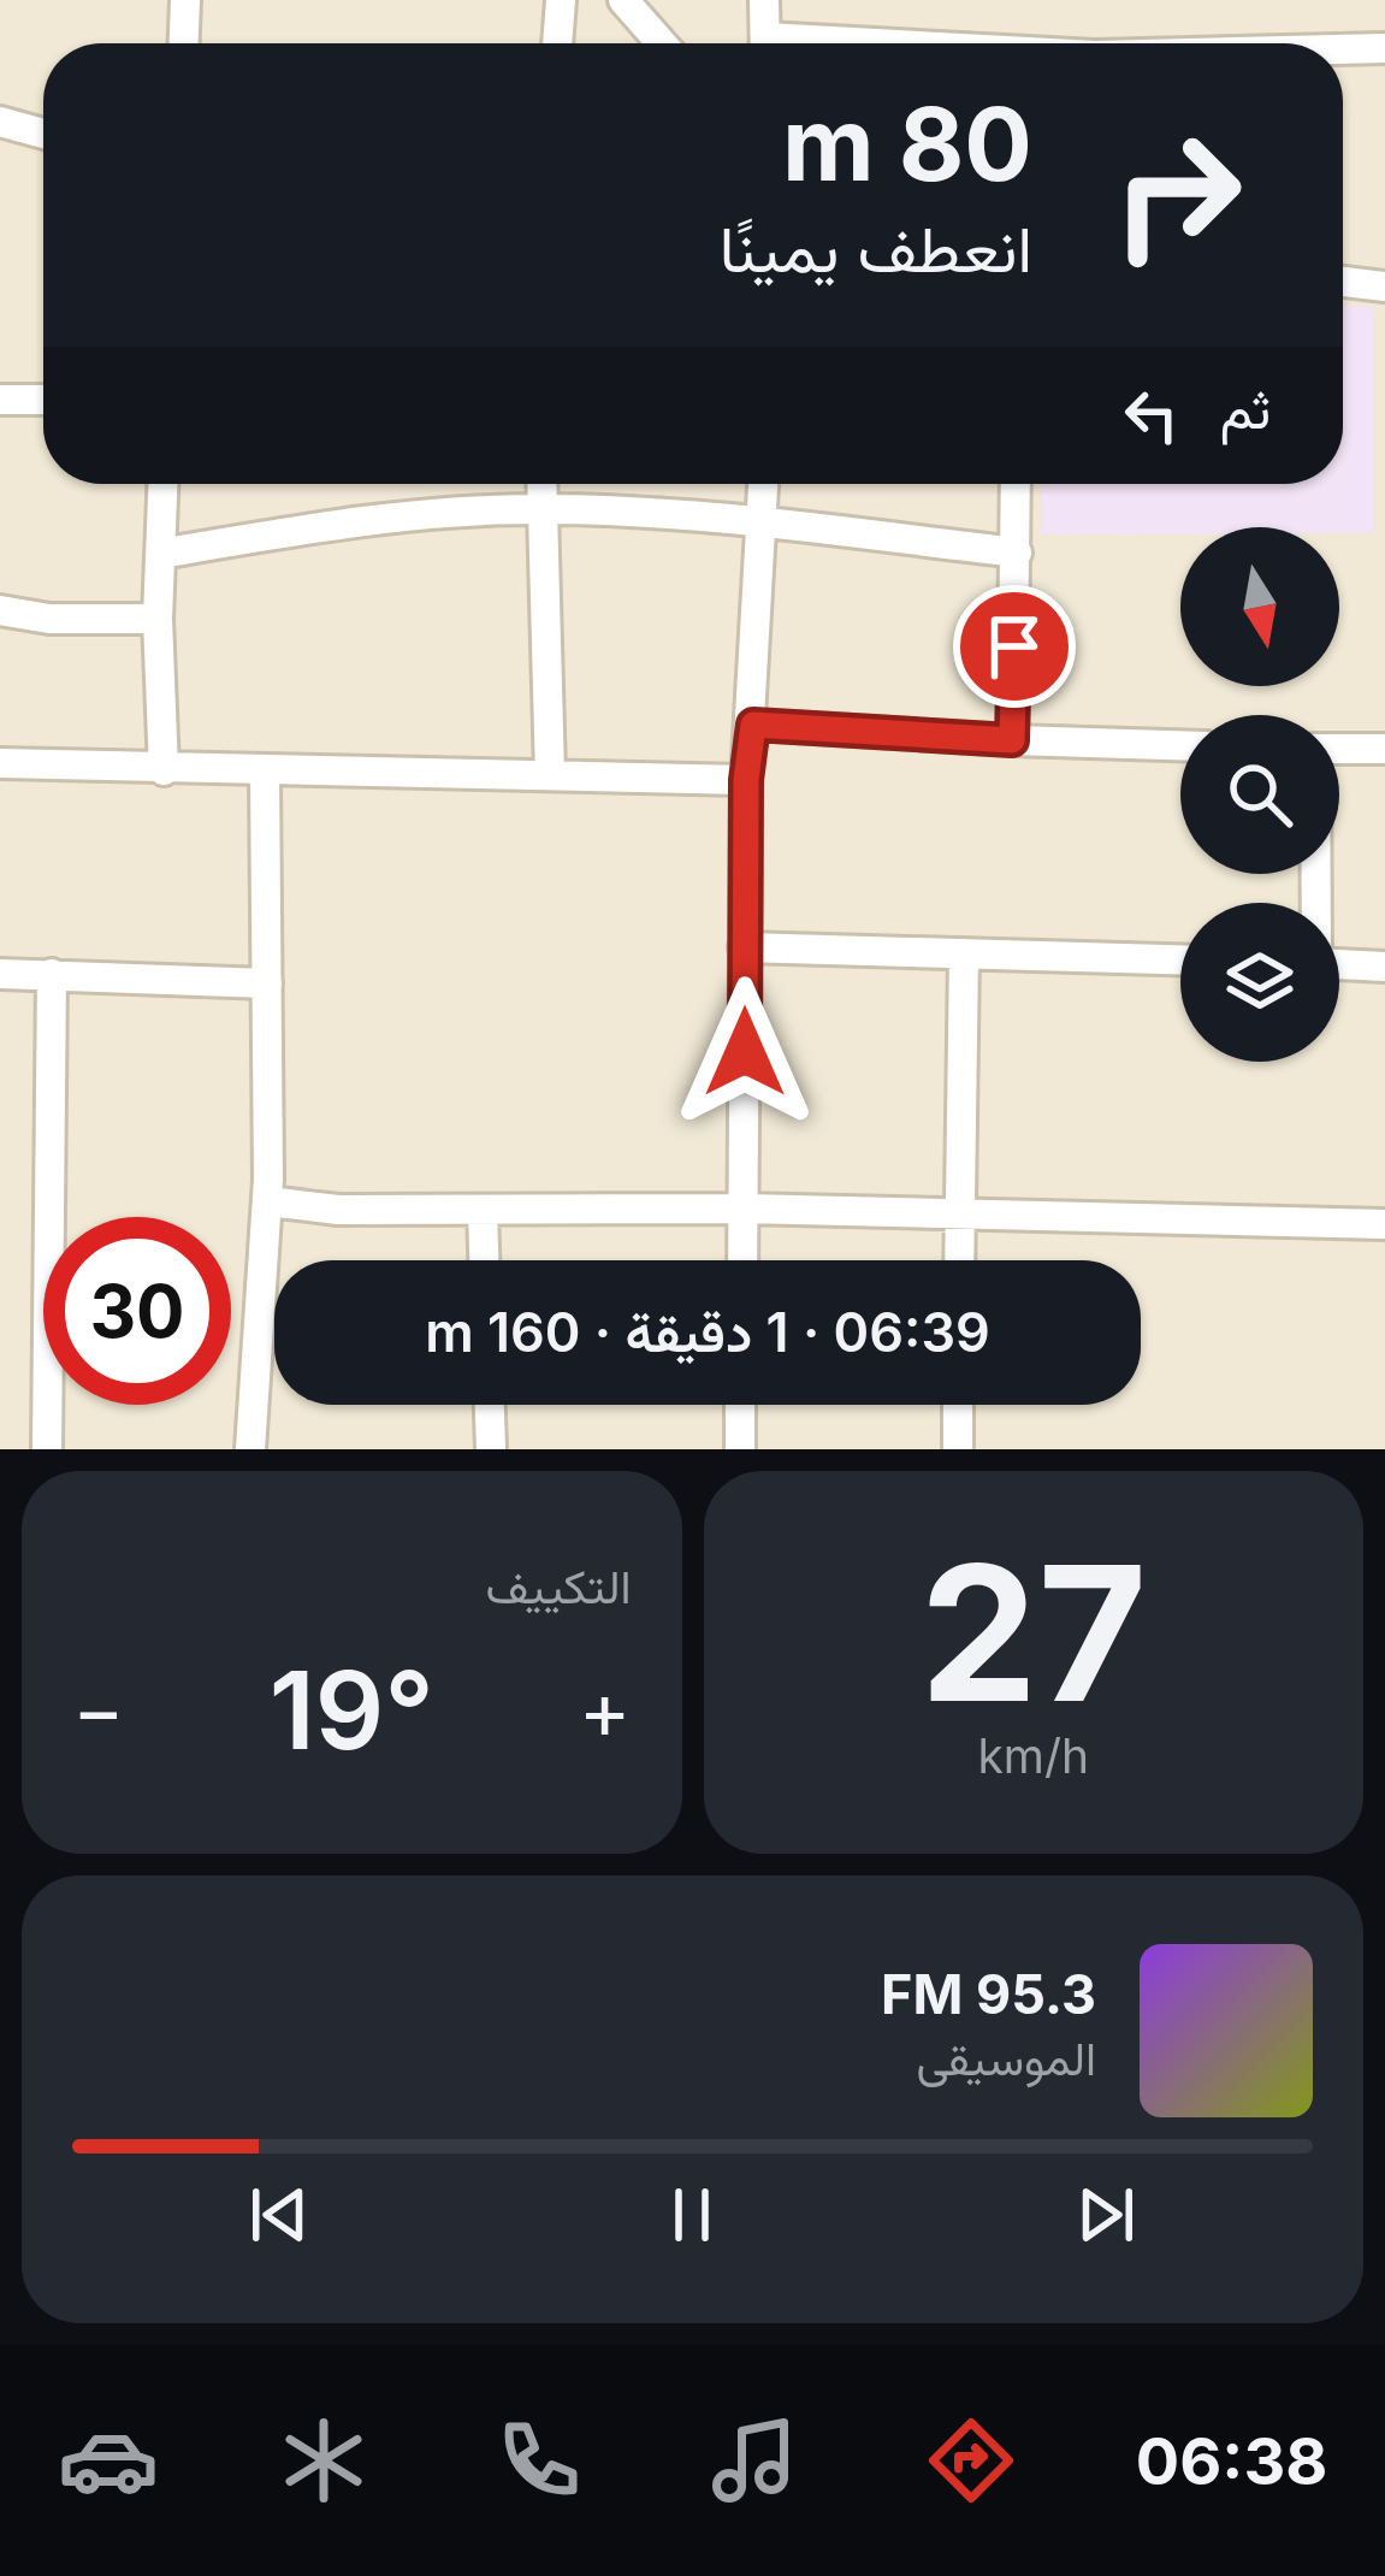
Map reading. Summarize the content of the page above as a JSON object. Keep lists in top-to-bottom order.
{
  "north": "bottom",
  "page": {
    "turn": ["80 m", "انعطف يمينًا"],
    "then": "ثم",
    "limit": "30",
    "trip": "06:39 · 1 دقيقة · 160 m",
    "tile": [
      ["27", "km/h"],
      "التكييف"
    ],
    "heat": ["−", "19°", "+"],
    "song": ["95.3 FM", "الموسيقى"],
    "tabs": "06:38"
  }
}
